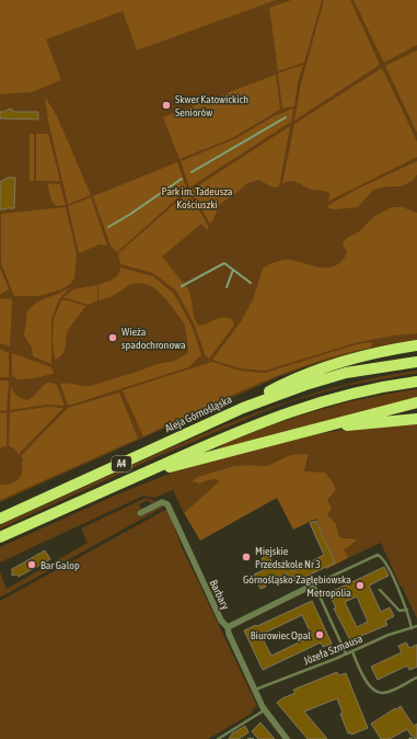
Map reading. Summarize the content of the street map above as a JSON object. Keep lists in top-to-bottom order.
{
  "streets": {
    "highway": ["Aleja Górnośląska", "A4"],
    "street": ["Barbary"],
    "lane": ["Józefa Szmausa"]
  },
  "crossings": [
    ["Barbary", "Józefa Szmausa"]
  ],
  "parks": ["Park im. Tadeusza Kościuszki"],
  "places": [
    "Skwer Katowickich Seniorów",
    "Wieża spadochronowa",
    "Miejskie Przedszkole Nr 3",
    "Bar Galop",
    "Górnośląsko-Zagłębiowska Metropolia",
    "Biurowiec Opal"
  ]
}
